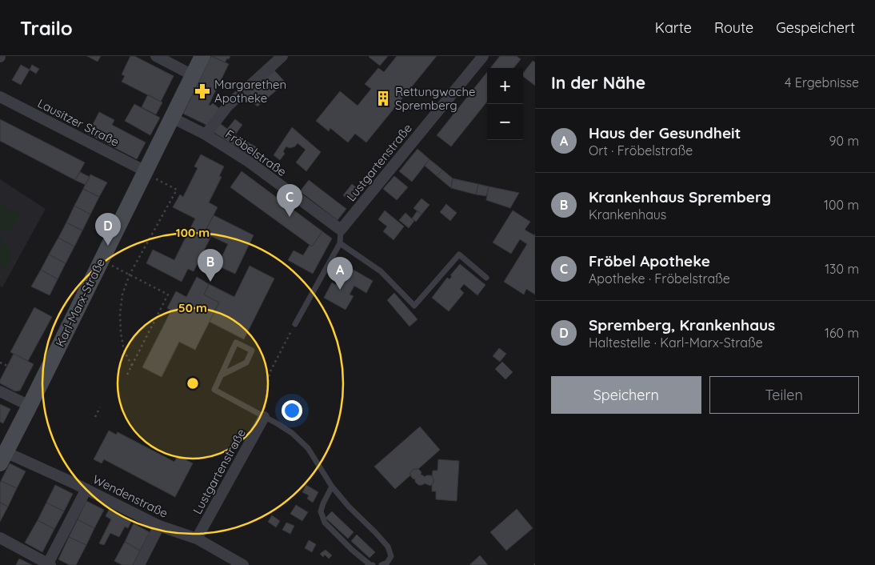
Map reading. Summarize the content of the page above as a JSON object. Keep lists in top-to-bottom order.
{
  "streets": {
    "main road": ["Karl-Marx-Straße"],
    "street": [
      "Lausitzer Straße",
      "Fröbelstraße",
      "Lustgartenstraße",
      "Wendenstraße"
    ]
  },
  "crossings": [
    ["Lausitzer Straße", "Karl-Marx-Straße"],
    ["Fröbelstraße", "Lustgartenstraße"],
    ["Fröbelstraße", "Karl-Marx-Straße"],
    ["Lustgartenstraße", "Wendenstraße"],
    ["Karl-Marx-Straße", "Wendenstraße"]
  ],
  "places": {
    "pharmacy": ["Margarethen Apotheke"],
    "building": ["Rettungwache Spremberg"]
  },
  "page": {
    "header": "Trailo",
    "nav": ["Karte", "Route", "Gespeichert"],
    "heading": ["In der Nähe", "4 Ergebnisse"],
    "map_buttons": ["+", "−"],
    "list": [
      {
        "mark": "A",
        "name": "Haus der Gesundheit",
        "note": "Ort · Fröbelstraße",
        "value": "90 m"
      },
      {
        "mark": "B",
        "name": "Krankenhaus Spremberg",
        "note": "Krankenhaus",
        "value": "100 m"
      },
      {
        "mark": "C",
        "name": "Fröbel Apotheke",
        "note": "Apotheke · Fröbelstraße",
        "value": "130 m"
      },
      {
        "mark": "D",
        "name": "Spremberg, Krankenhaus",
        "note": "Haltestelle · Karl-Marx-Straße",
        "value": "160 m"
      }
    ],
    "pins": [
      "C",
      "D",
      "B",
      "A"
    ],
    "buttons": ["Speichern", "Teilen"]
  },
  "rings": ["100 m", "50 m"]
}
